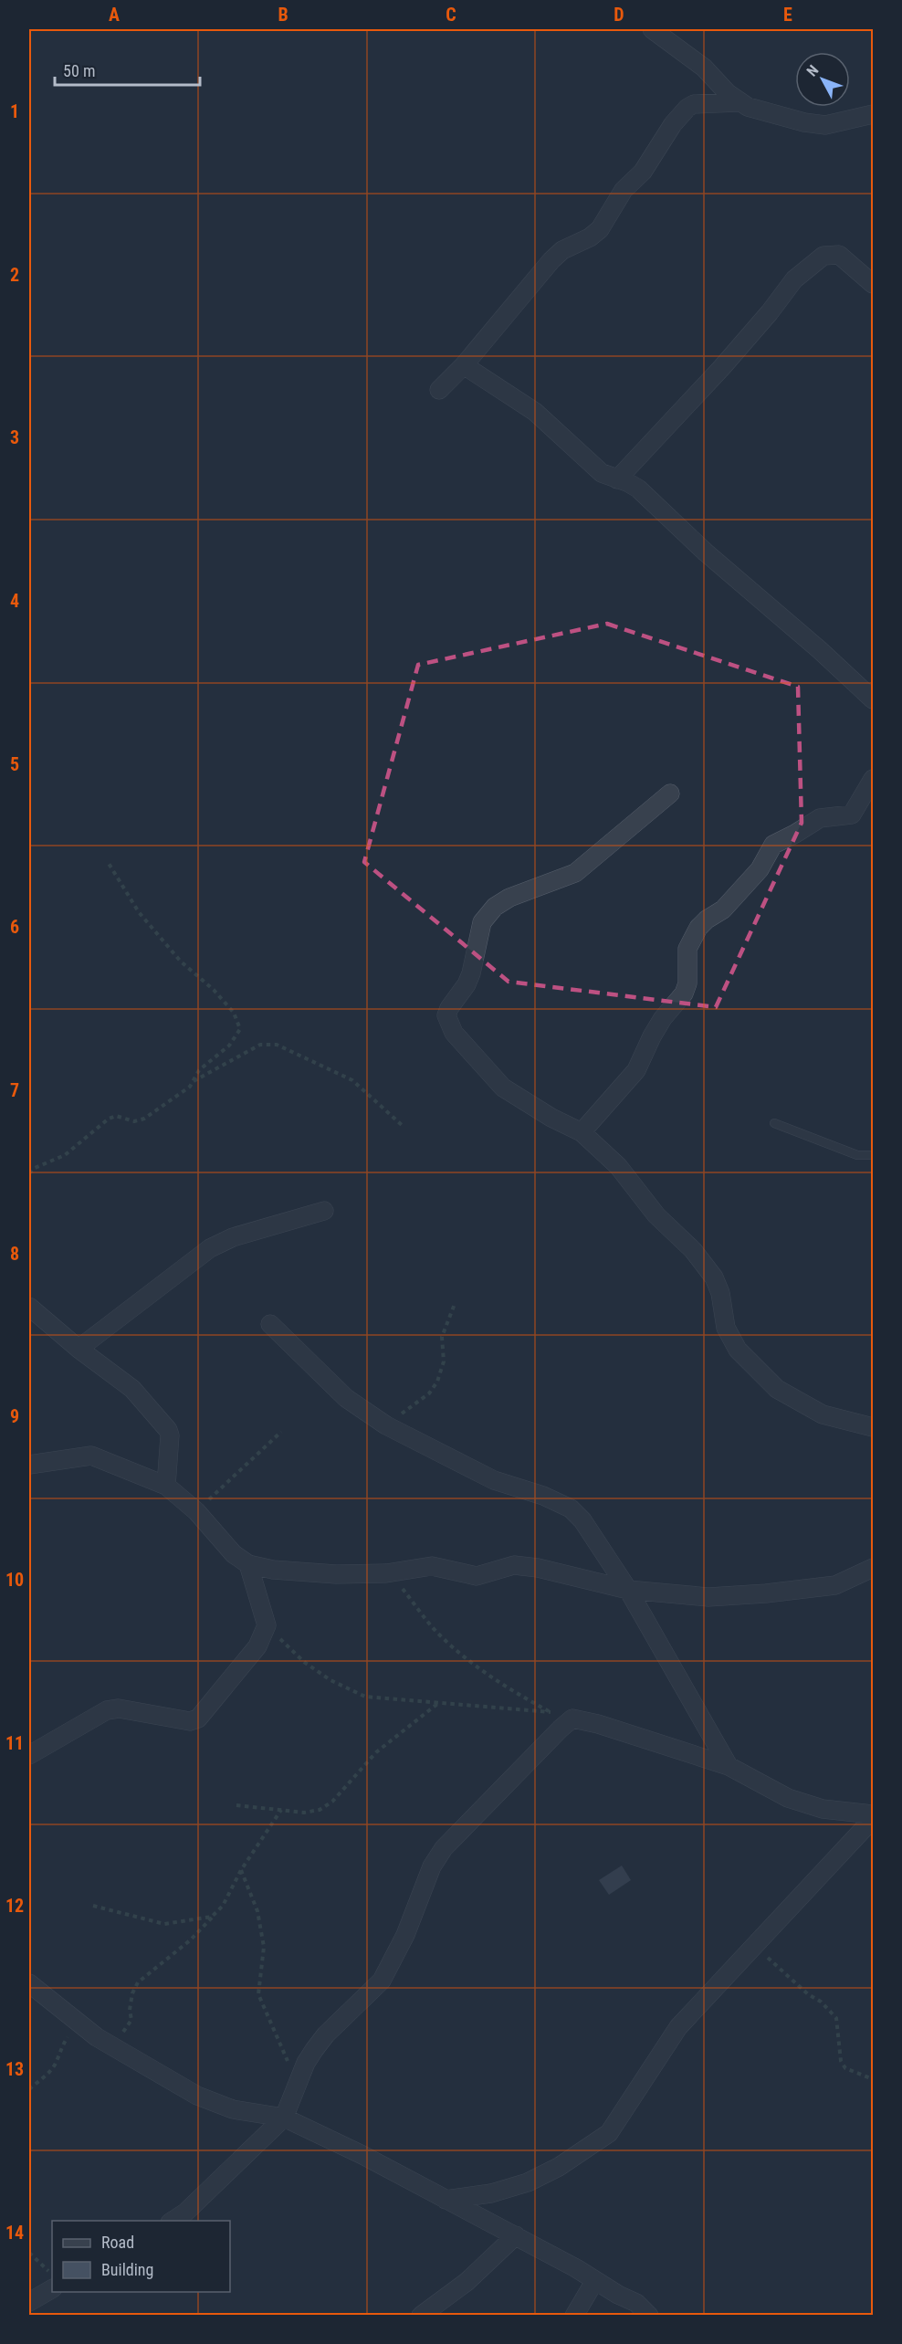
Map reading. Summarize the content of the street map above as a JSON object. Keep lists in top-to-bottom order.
{
  "legend": ["Road", "Building"],
  "scale_bar": "50 m",
  "north": "top left",
  "grid": {
    "columns": [
      "A",
      "B",
      "C",
      "D",
      "E"
    ],
    "rows": [
      "1",
      "2",
      "3",
      "4",
      "5",
      "6",
      "7",
      "8",
      "9",
      "10",
      "11",
      "12",
      "13",
      "14"
    ]
  }
}
